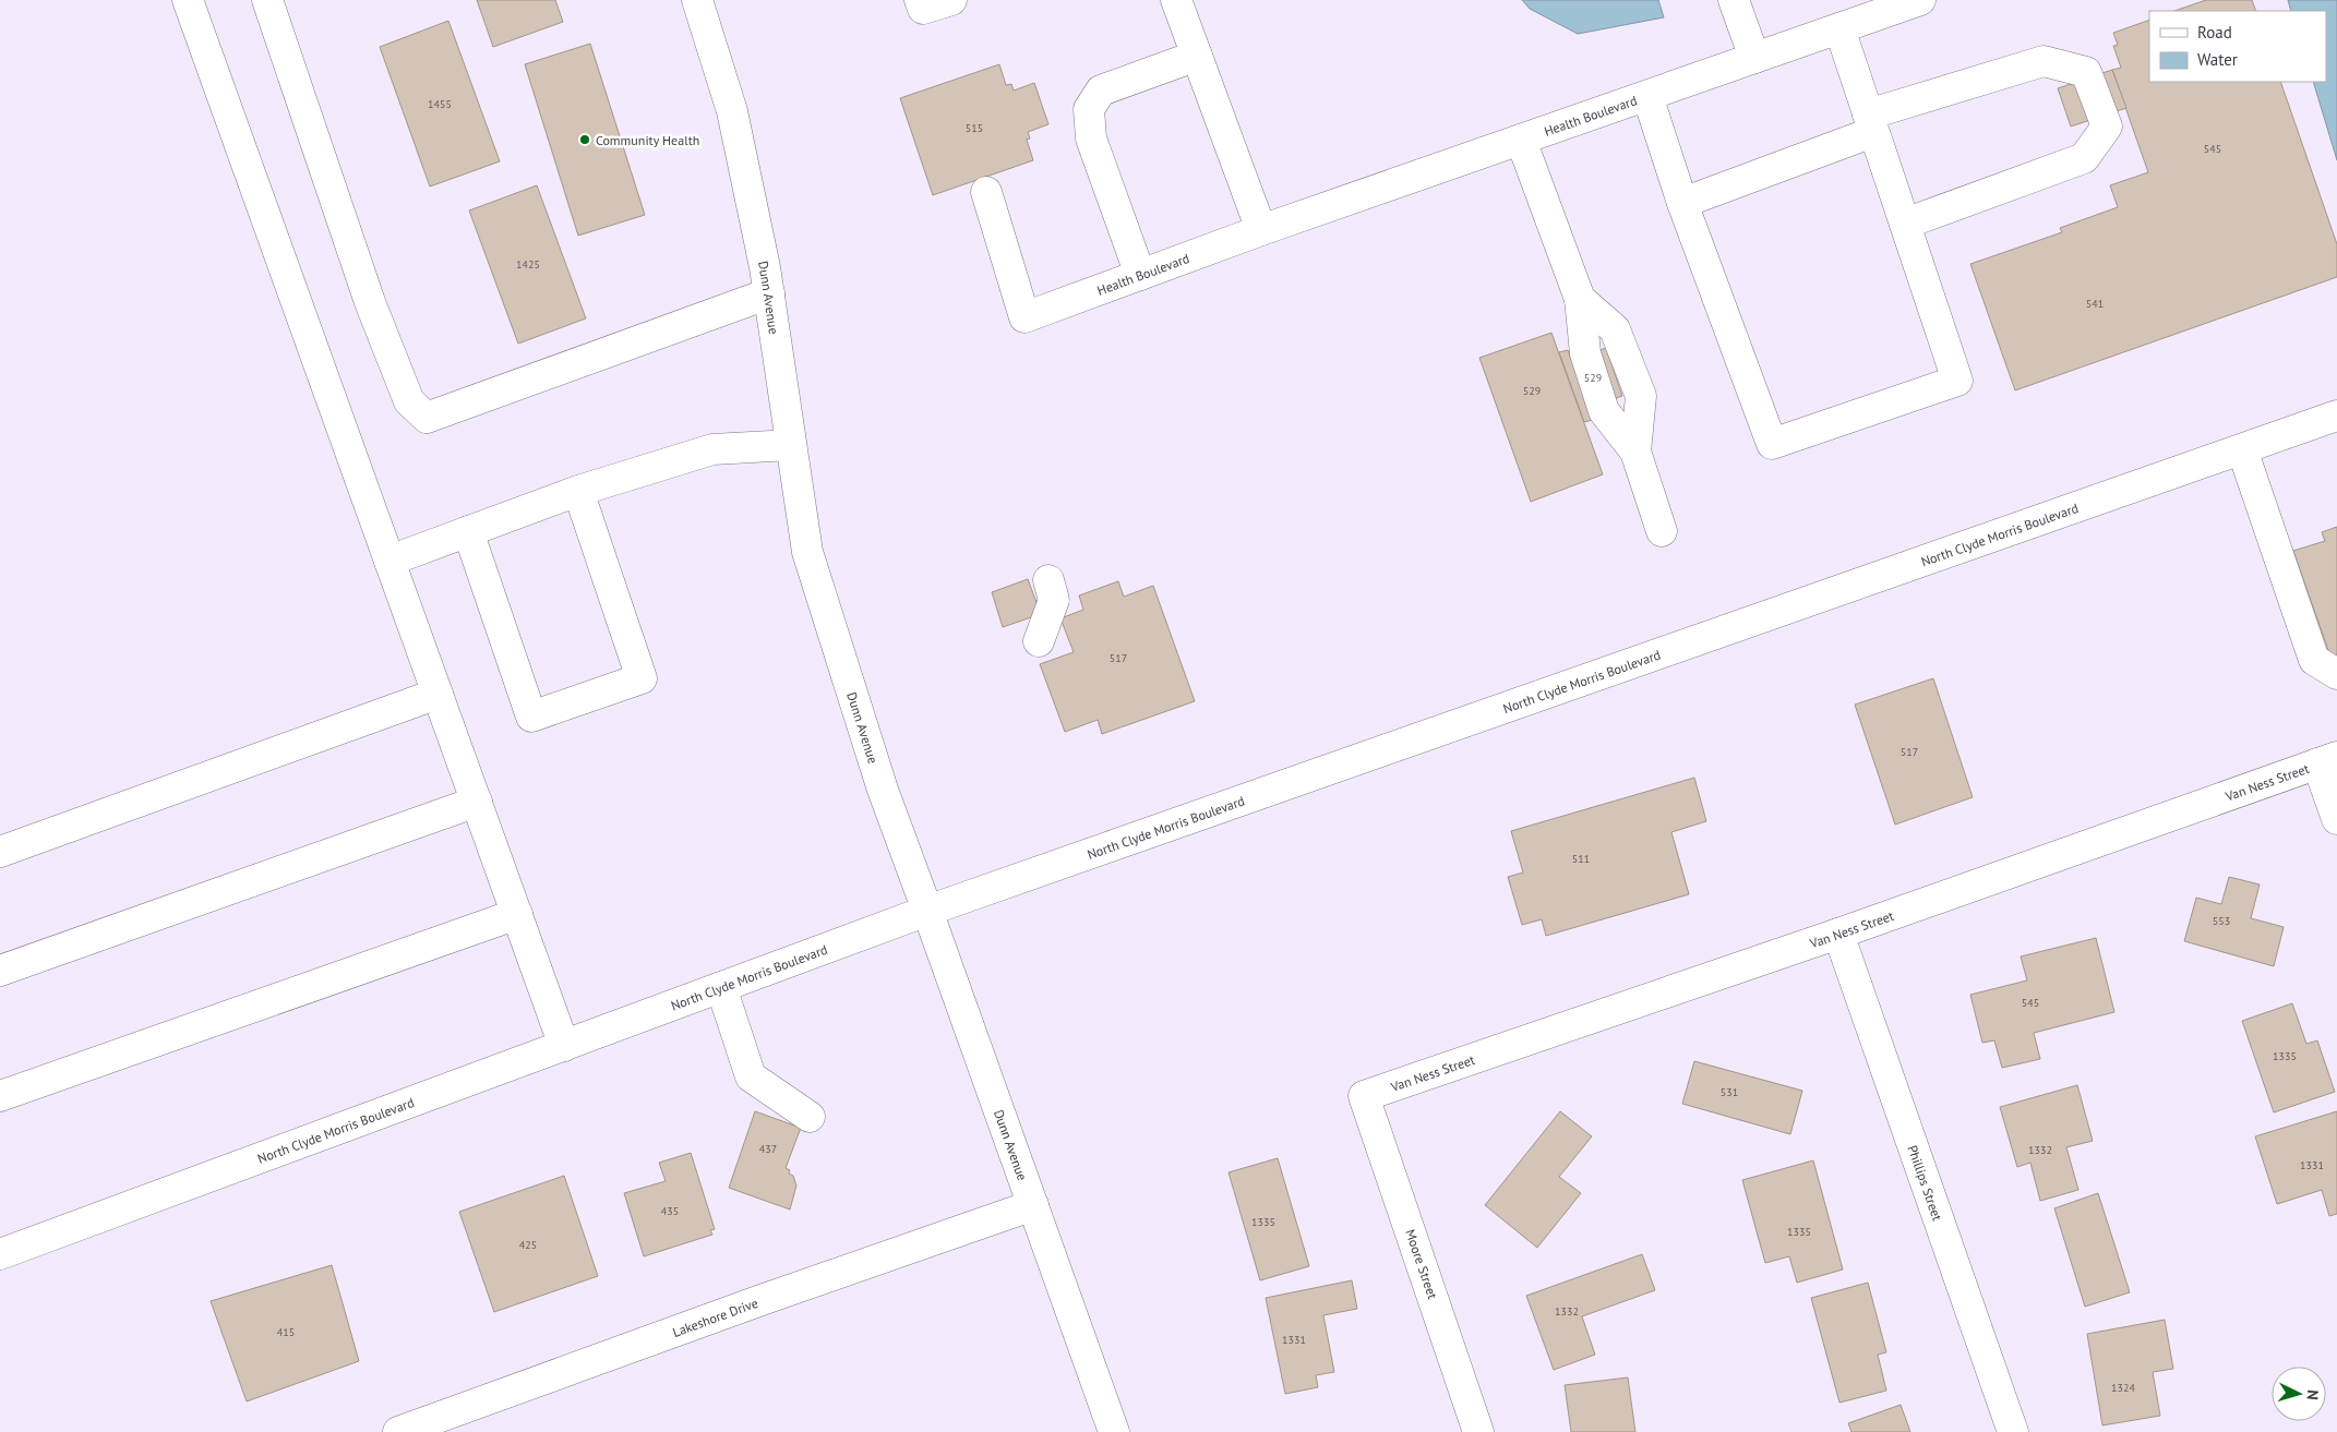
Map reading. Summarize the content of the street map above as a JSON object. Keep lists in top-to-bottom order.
{
  "streets": {
    "street": [
      "Health Boulevard",
      "Dunn Avenue",
      "North Clyde Morris Boulevard",
      "Van Ness Street",
      "Phillips Street",
      "Moore Street",
      "Lakeshore Drive"
    ]
  },
  "crossings": [
    ["Dunn Avenue", "North Clyde Morris Boulevard"],
    ["Dunn Avenue", "Lakeshore Drive"],
    ["Van Ness Street", "Phillips Street"],
    ["Van Ness Street", "Moore Street"]
  ],
  "places": ["Community Health"],
  "house_numbers": [
    "1455",
    "515",
    "545",
    "1425",
    "541",
    "529",
    "529",
    "517",
    "517",
    "511",
    "553",
    "545",
    "1335",
    "531",
    "437",
    "1332",
    "1331",
    "435",
    "1335",
    "1335",
    "425",
    "1332",
    "415",
    "1331",
    "1324"
  ],
  "legend": ["Road", "Water"],
  "north": "right"
}
